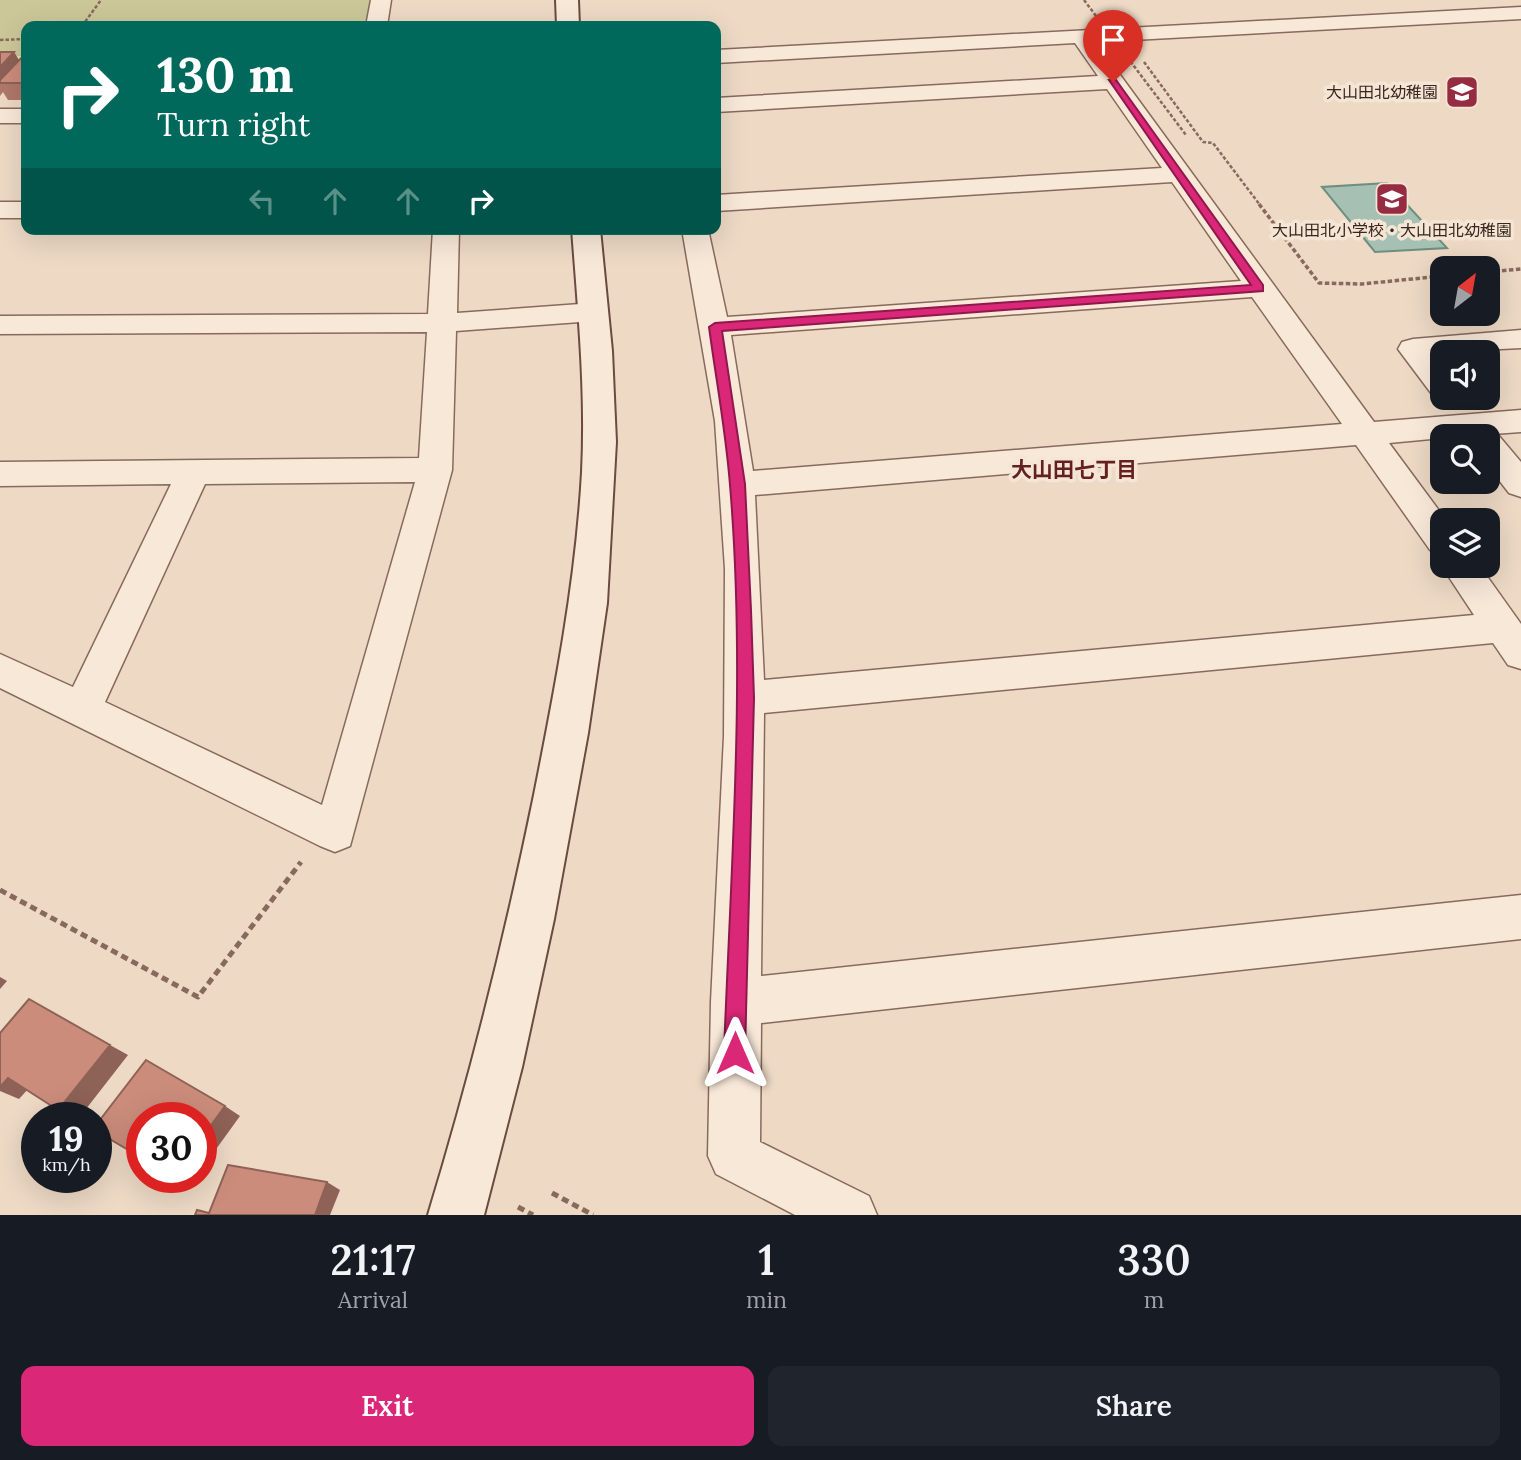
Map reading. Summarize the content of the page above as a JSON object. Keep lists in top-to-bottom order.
{
  "districts": ["大山田七丁目"],
  "places": {
    "school or university": ["大山田北幼稚園", "大山田北小学校・大山田北幼稚園"]
  },
  "north": "top right",
  "page": {
    "turn": ["130 m", "Turn right"],
    "speed": "19 km/h",
    "limit": "30",
    "eta": [
      "21:17",
      "Arrival",
      "1",
      "min",
      "330",
      "m"
    ],
    "buttons": ["Exit", "Share"]
  }
}
